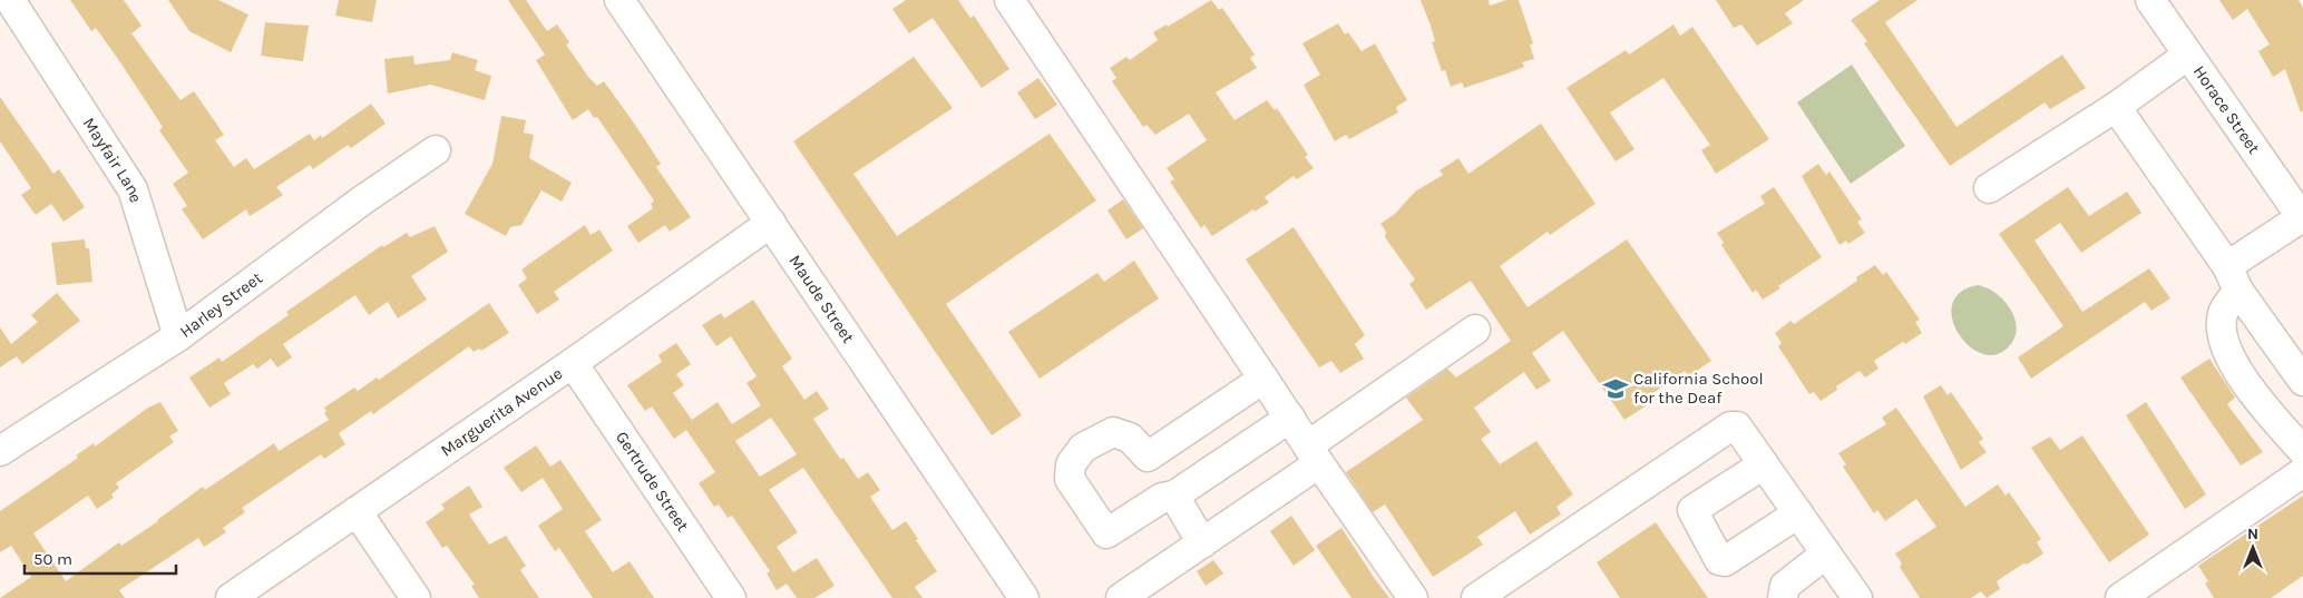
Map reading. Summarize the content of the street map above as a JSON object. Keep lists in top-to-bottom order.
{
  "streets": {
    "street": [
      "Horace Street",
      "Mayfair Lane",
      "Maude Street",
      "Harley Street",
      "Marguerita Avenue",
      "Gertrude Street"
    ]
  },
  "crossings": [
    ["Mayfair Lane", "Harley Street"],
    ["Maude Street", "Marguerita Avenue"],
    ["Marguerita Avenue", "Gertrude Street"]
  ],
  "places": {
    "school or university": ["California School for the Deaf"]
  },
  "scale_bar": "50 m",
  "north": "top"
}
